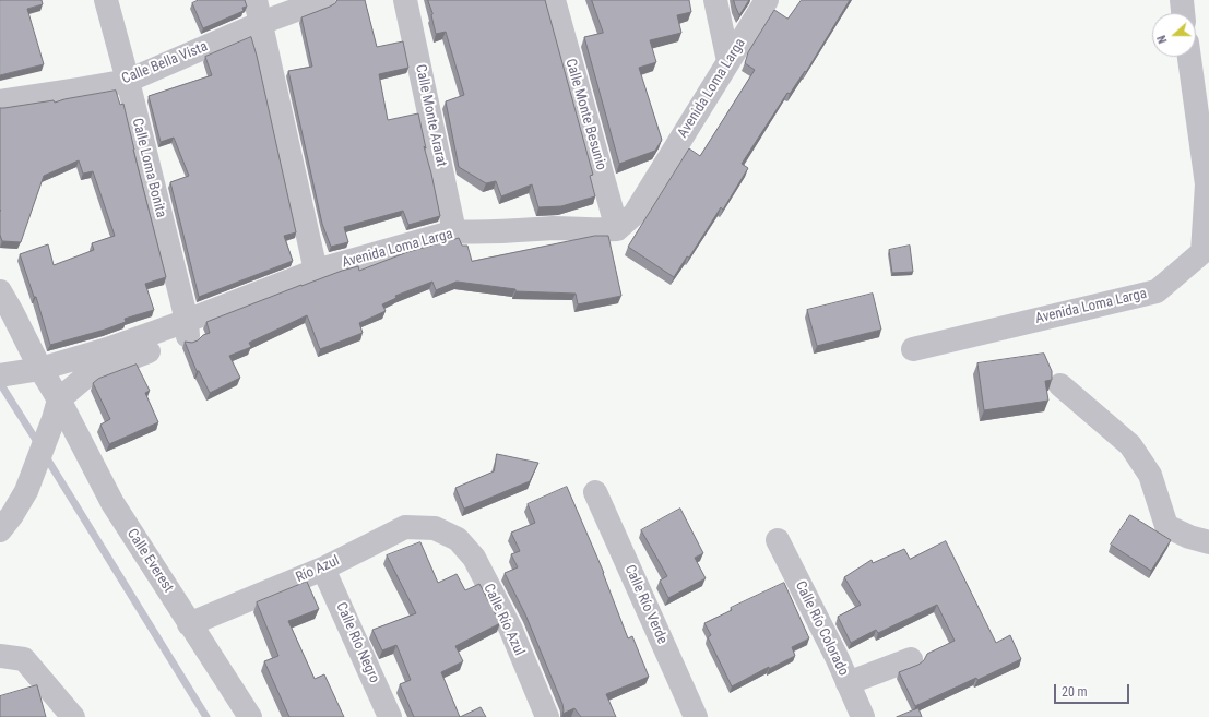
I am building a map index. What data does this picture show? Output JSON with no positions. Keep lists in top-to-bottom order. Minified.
{"streets":{"street":["Calle Bella Vista","Avenida Loma Larga","Calle Monte Besunio","Calle Monte Ararat","Calle Loma Bonita","Calle Everest","Río Azul","Calle Río Verde","Calle Río Azul","Calle Río Colorado","Calle Río Negro"]},"crossings":[["Calle Bella Vista","Calle Loma Bonita"],["Avenida Loma Larga","Calle Monte Besunio"],["Avenida Loma Larga","Calle Monte Ararat"],["Avenida Loma Larga","Calle Loma Bonita"],["Avenida Loma Larga","Calle Everest"],["Calle Everest","Río Azul"],["Río Azul","Calle Río Azul"],["Río Azul","Calle Río Negro"]],"scale_bar":"20 m","north":"left"}
